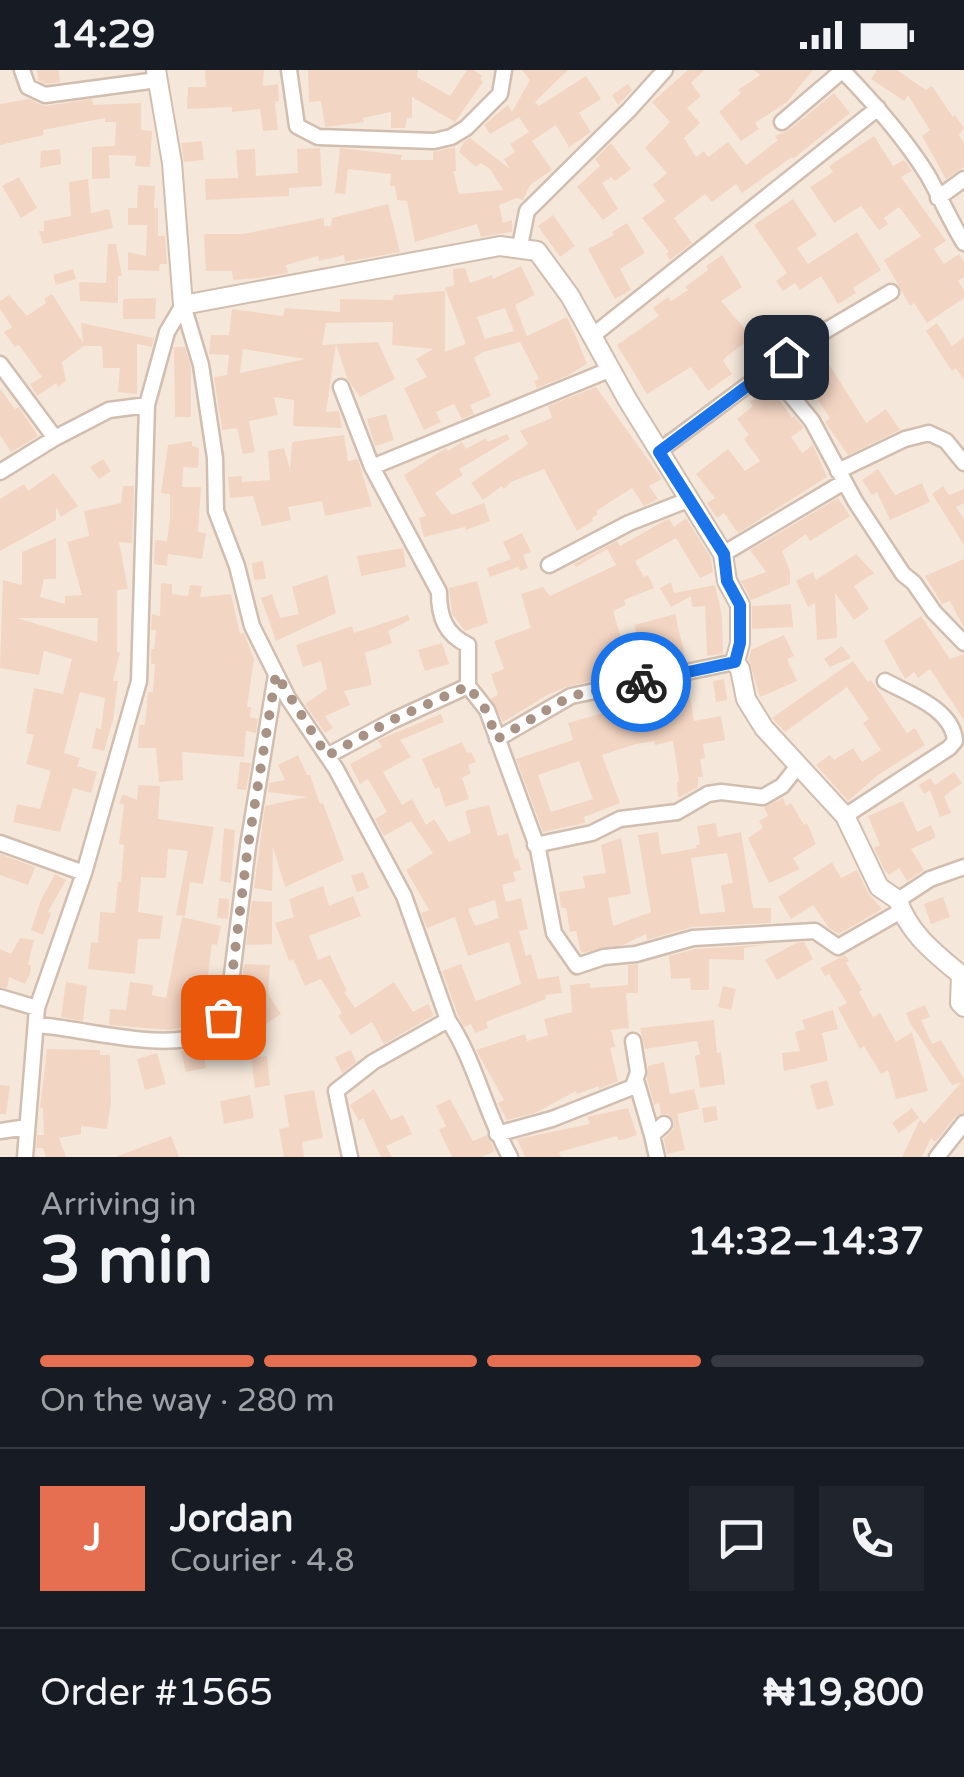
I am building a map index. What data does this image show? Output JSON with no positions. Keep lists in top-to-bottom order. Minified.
{"page":{"status":"14:29","heading":["3 min","Arriving in","14:32–14:37"],"panel":["Jordan","Courier · 4.8","Order #1565","₦19,800"],"bar":"On the way · 280 m","round":"J"}}
